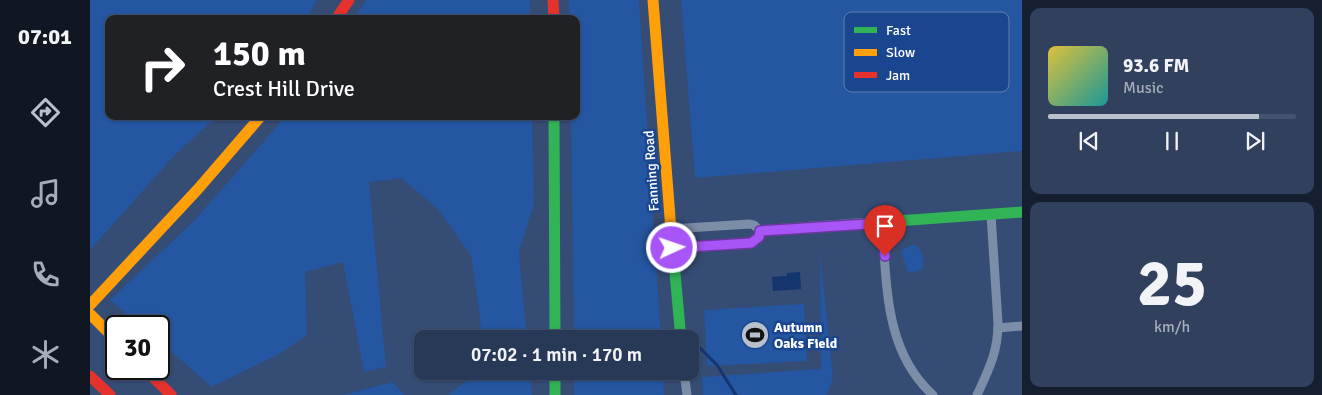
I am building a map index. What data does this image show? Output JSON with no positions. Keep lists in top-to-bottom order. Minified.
{"streets":{"main road":["Fanning Road"]},"places":{"sports":["Autumn Oaks Field"]},"legend":["Fast","Slow","Jam"],"page":{"tabs":"07:01","turn":["150 m","Crest Hill Drive"],"song":["93.6 FM","Music"],"tile":["25","km/h"],"limit":"30","trip":"07:02 · 1 min · 170 m"}}
